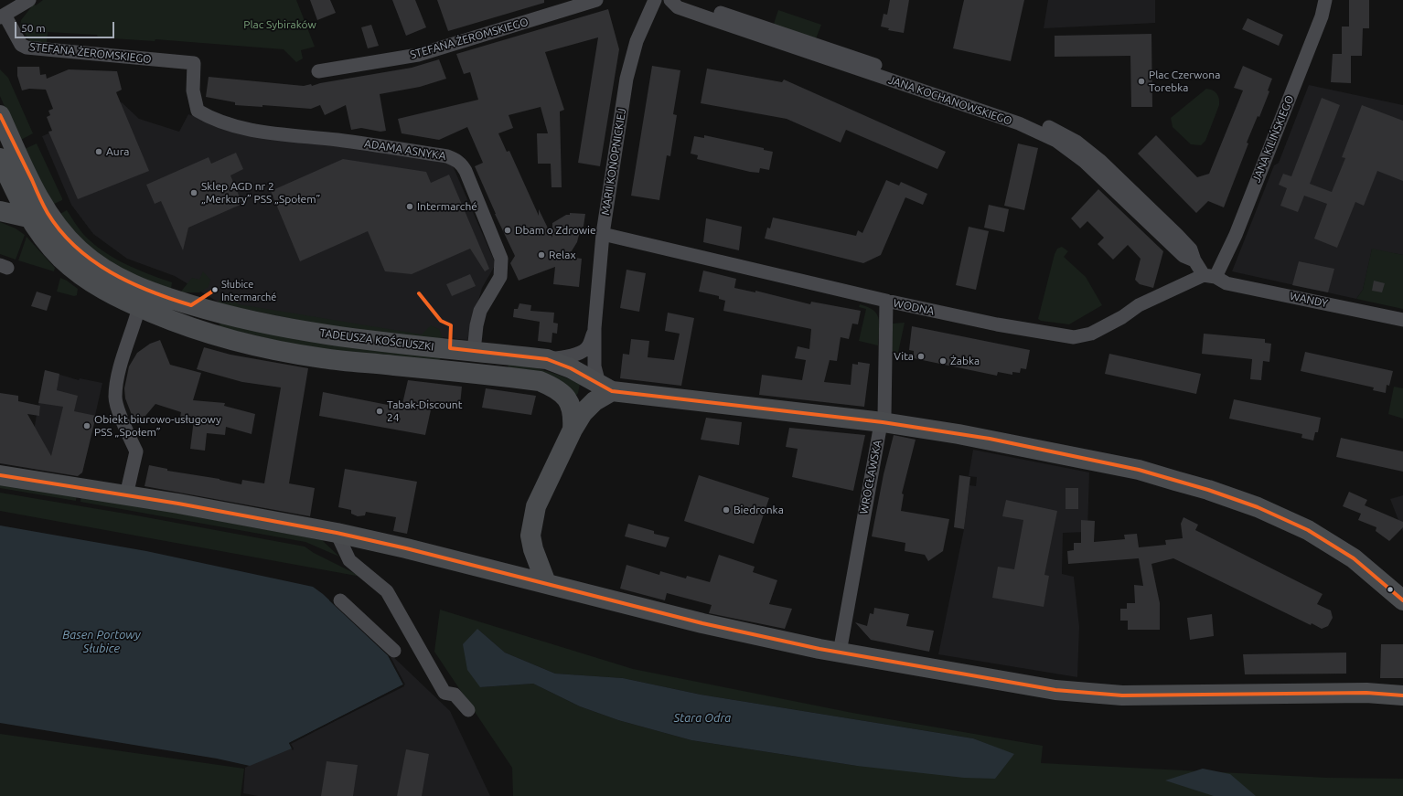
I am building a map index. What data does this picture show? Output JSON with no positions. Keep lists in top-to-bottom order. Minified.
{"streets":{"main road":["TADEUSZA KOŚCIUSZKI"],"street":["STEFANA ŻEROMSKIEGO","JANA KOCHANOWSKIEGO","JANA KILIŃSKIEGO","ADAMA ASNYKA","MARII KONOPNICKIEJ","WANDY","WODNA","WROCŁAWSKA"]},"crossings":[["STEFANA ŻEROMSKIEGO","ADAMA ASNYKA"],["JANA KOCHANOWSKIEGO","JANA KILIŃSKIEGO"],["JANA KOCHANOWSKIEGO","WANDY"],["JANA KOCHANOWSKIEGO","WODNA"],["JANA KILIŃSKIEGO","WANDY"],["JANA KILIŃSKIEGO","WODNA"],["ADAMA ASNYKA","TADEUSZA KOŚCIUSZKI"],["MARII KONOPNICKIEJ","WODNA"],["MARII KONOPNICKIEJ","TADEUSZA KOŚCIUSZKI"],["WANDY","WODNA"],["WODNA","WROCŁAWSKA"],["TADEUSZA KOŚCIUSZKI","WROCŁAWSKA"]],"water":["Basen Portowy Słubice","Stara Odra"],"parks":["Plac Sybiraków"],"places":["Plac Czerwona Torebka","Aura","Sklep AGD nr 2 „Merkury” PSS „Społem”","Intermarché","Dbam o Zdrowie","Relax","Słubice Intermarché","Vita","Żabka","Tabak-Discount 24","Obiekt biurowo-usługowy PSS „Społem”","Biedronka"],"scale_bar":"50 m"}
